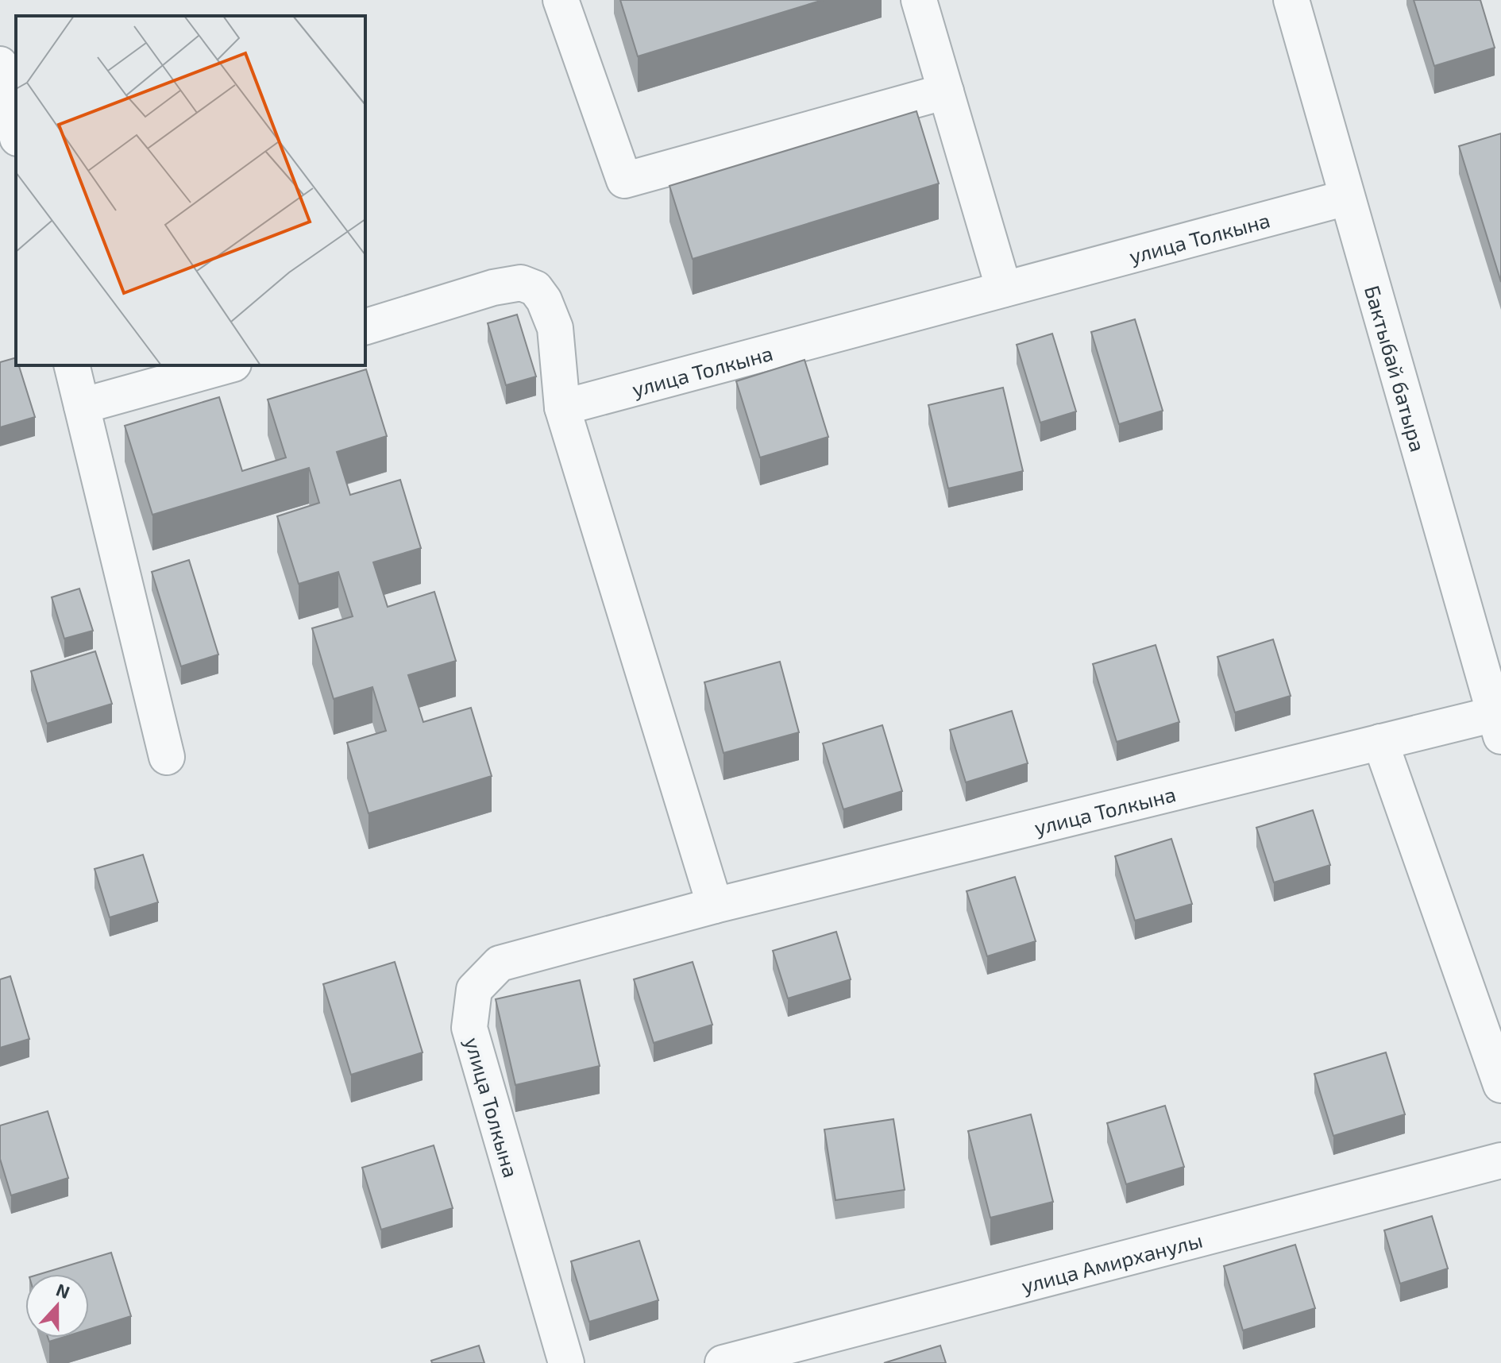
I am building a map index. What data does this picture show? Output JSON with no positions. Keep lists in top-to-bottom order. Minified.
{"streets":{"street":["улица Толкына","Бактыбай батыра","улица Амирханулы"]},"crossings":[["улица Толкына","Бактыбай батыра"]],"north":"top"}
